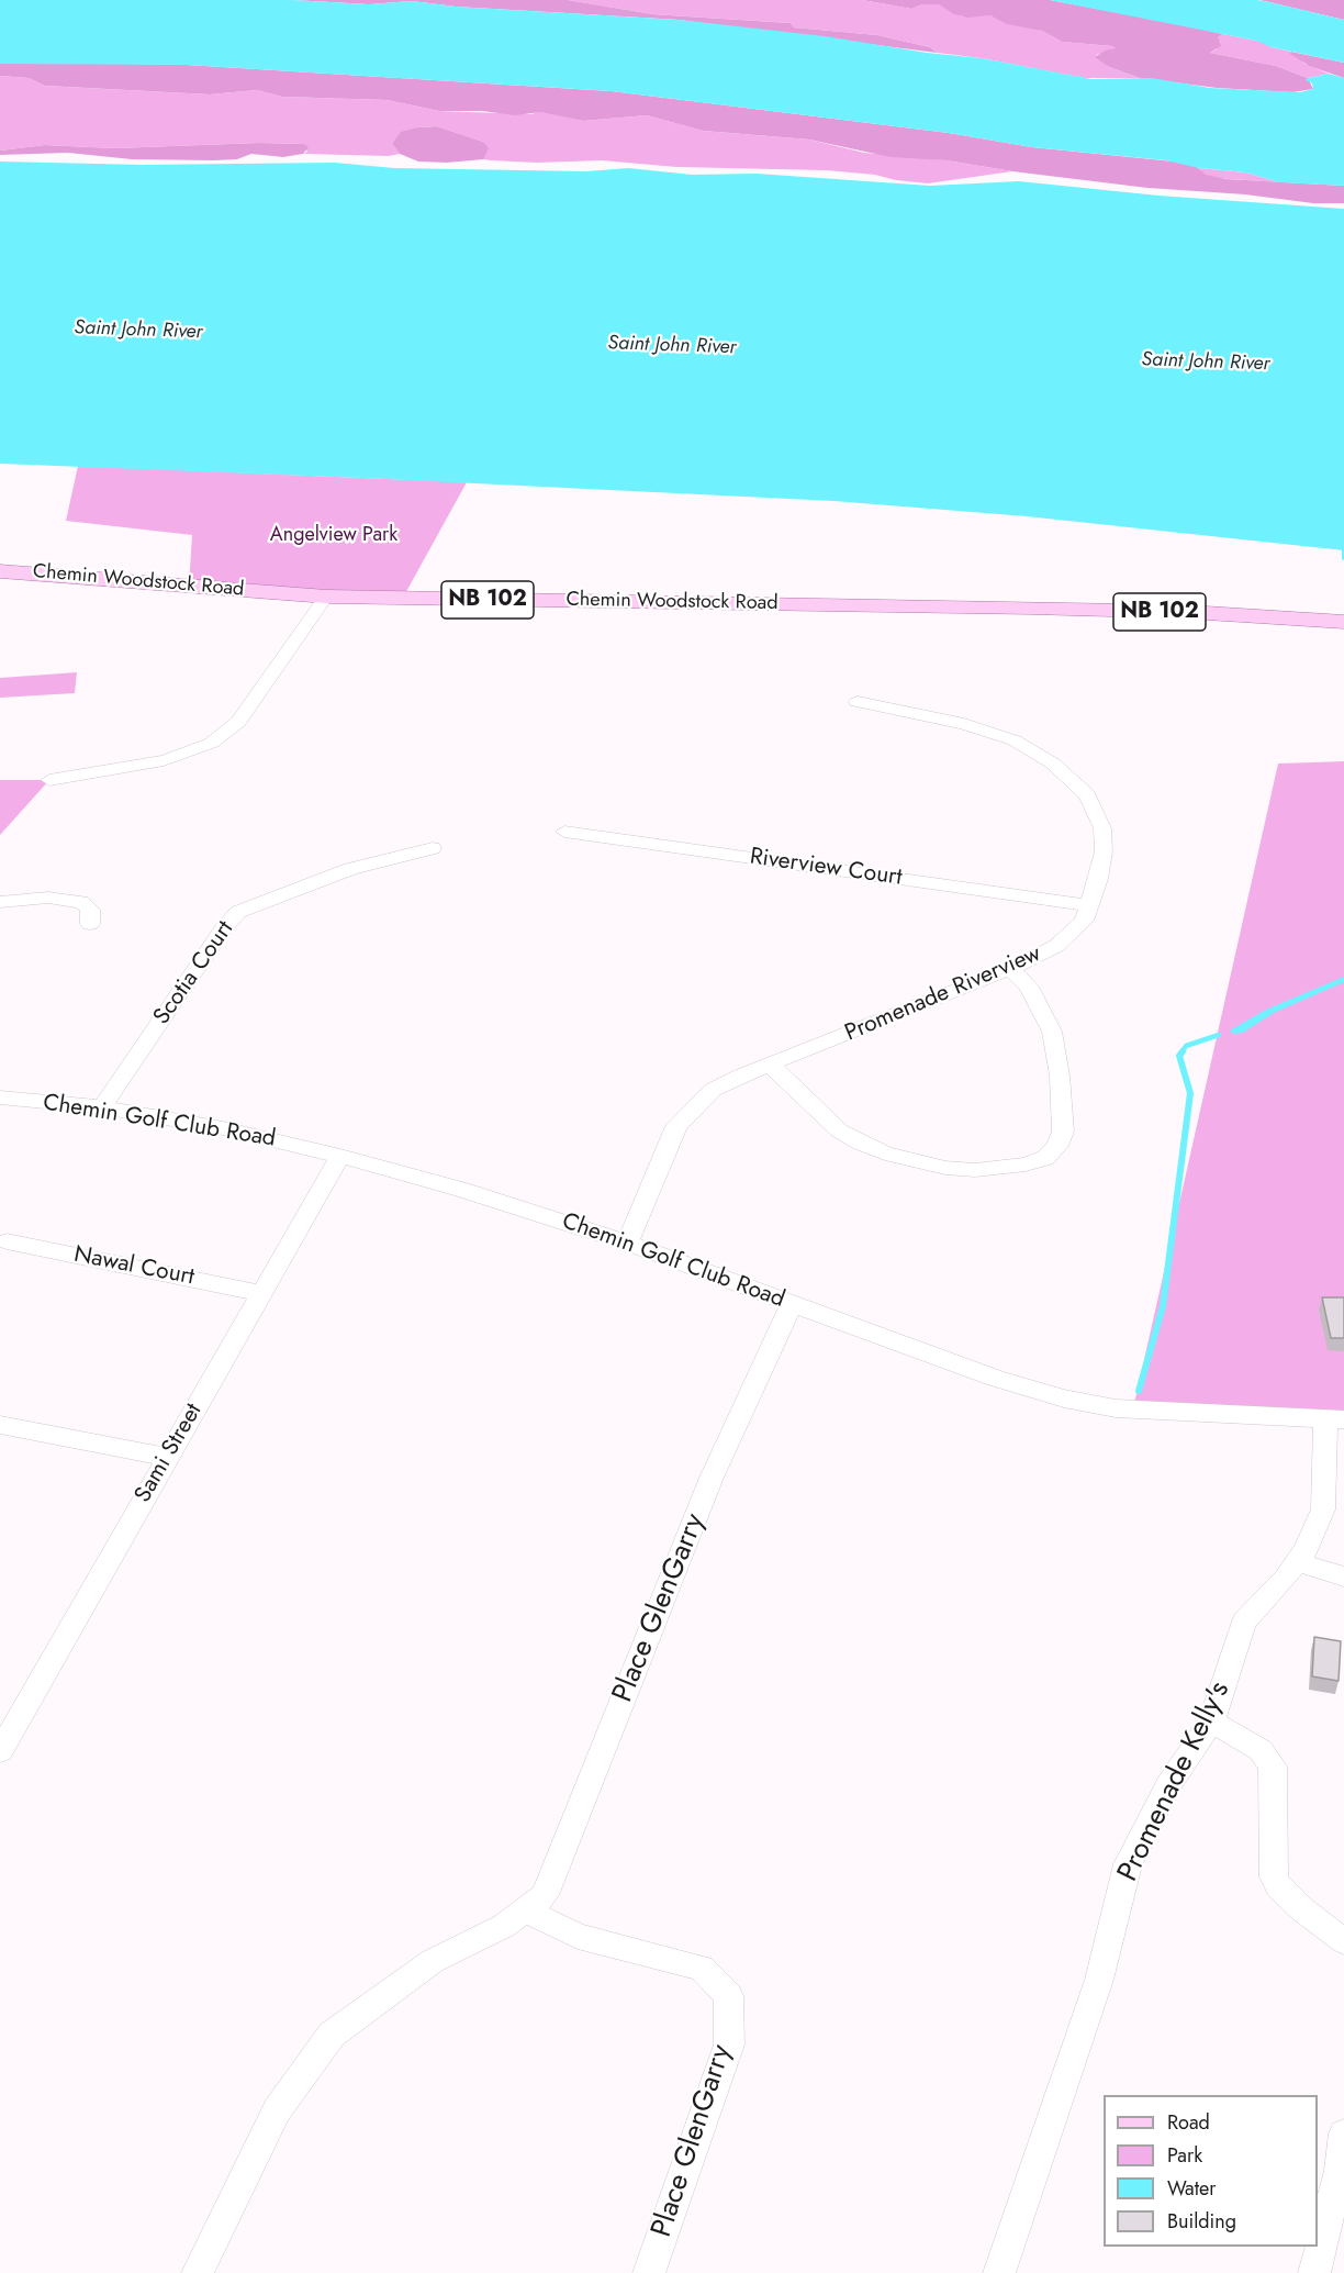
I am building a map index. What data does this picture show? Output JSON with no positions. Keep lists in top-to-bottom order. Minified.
{"streets":{"main road":["Chemin Woodstock Road","NB 102"],"street":["Riverview Court","Scotia Court","Promenade Riverview","Chemin Golf Club Road","Nawal Court","Sami Street","Place GlenGarry","Promenade Kelly's"]},"crossings":[["Riverview Court","Promenade Riverview"],["Scotia Court","Chemin Golf Club Road"],["Promenade Riverview","Chemin Golf Club Road"],["Chemin Golf Club Road","Sami Street"],["Chemin Golf Club Road","Place GlenGarry"],["Chemin Golf Club Road","Promenade Kelly's"],["Nawal Court","Sami Street"]],"water":["Saint John River"],"parks":["Angelview Park"],"legend":["Road","Park","Water","Building"]}
